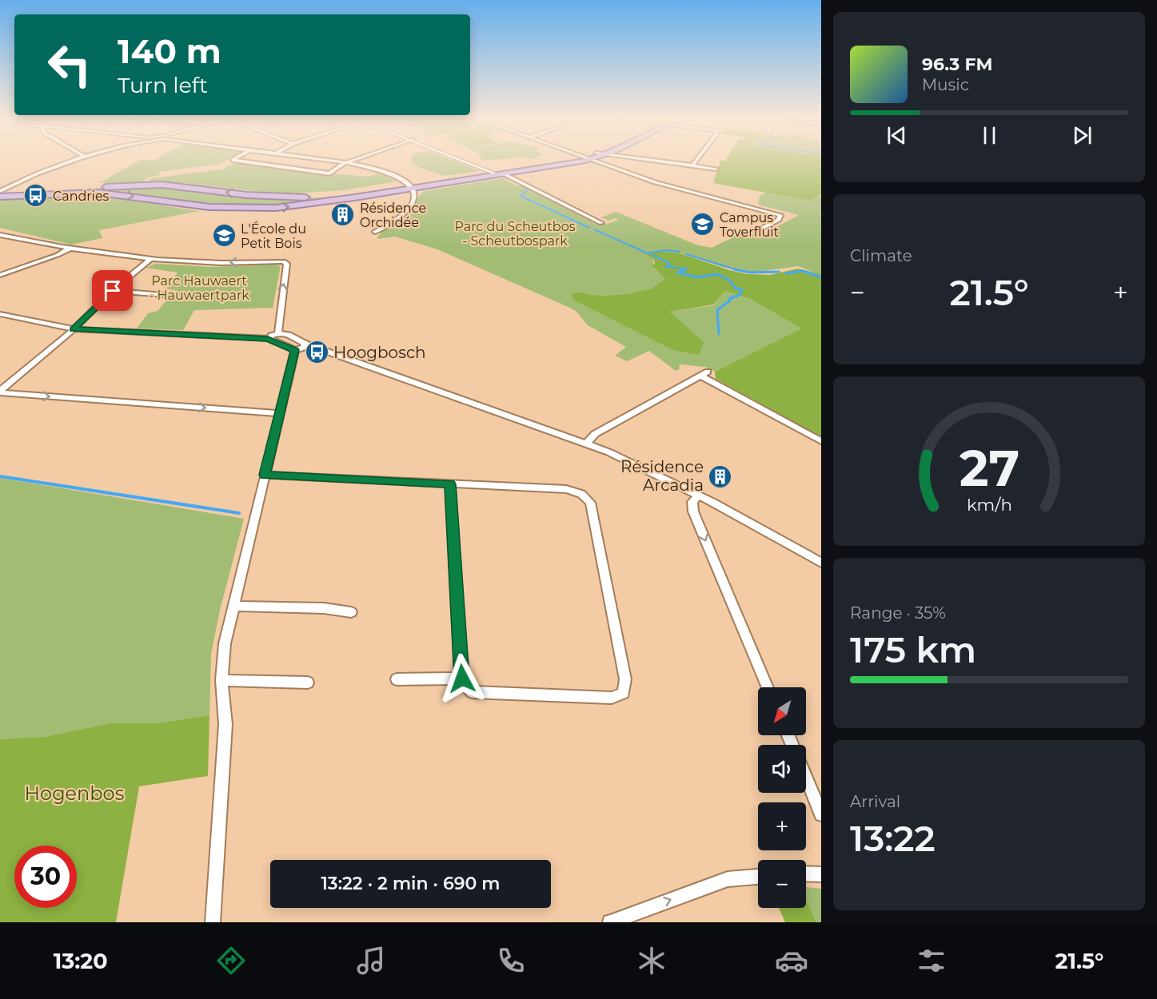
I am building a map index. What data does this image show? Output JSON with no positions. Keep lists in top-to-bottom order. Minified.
{"parks":["Parc du Scheutbos - Scheutbospark","Parc Hauwaert - Hauwaertpark","Hogenbos"],"places":{"bus stop":["Candries","Hoogbosch"],"building":["Résidence Orchidée","Résidence Arcadia"],"school or university":["Campus Toverfluit","L'École du Petit Bois"]},"north":"bottom left","page":{"turn":["140 m","Turn left"],"song":["96.3 FM","Music"],"tile":["Climate",["Range · 35%","175 km"],["Arrival","13:22"]],"heat":["−","21.5°","+"],"map_buttons":["+","−"],"limit":"30","trip":"13:22 · 2 min · 690 m","tabs":["13:20","21.5°"],"gauge":["27","km/h"]}}
